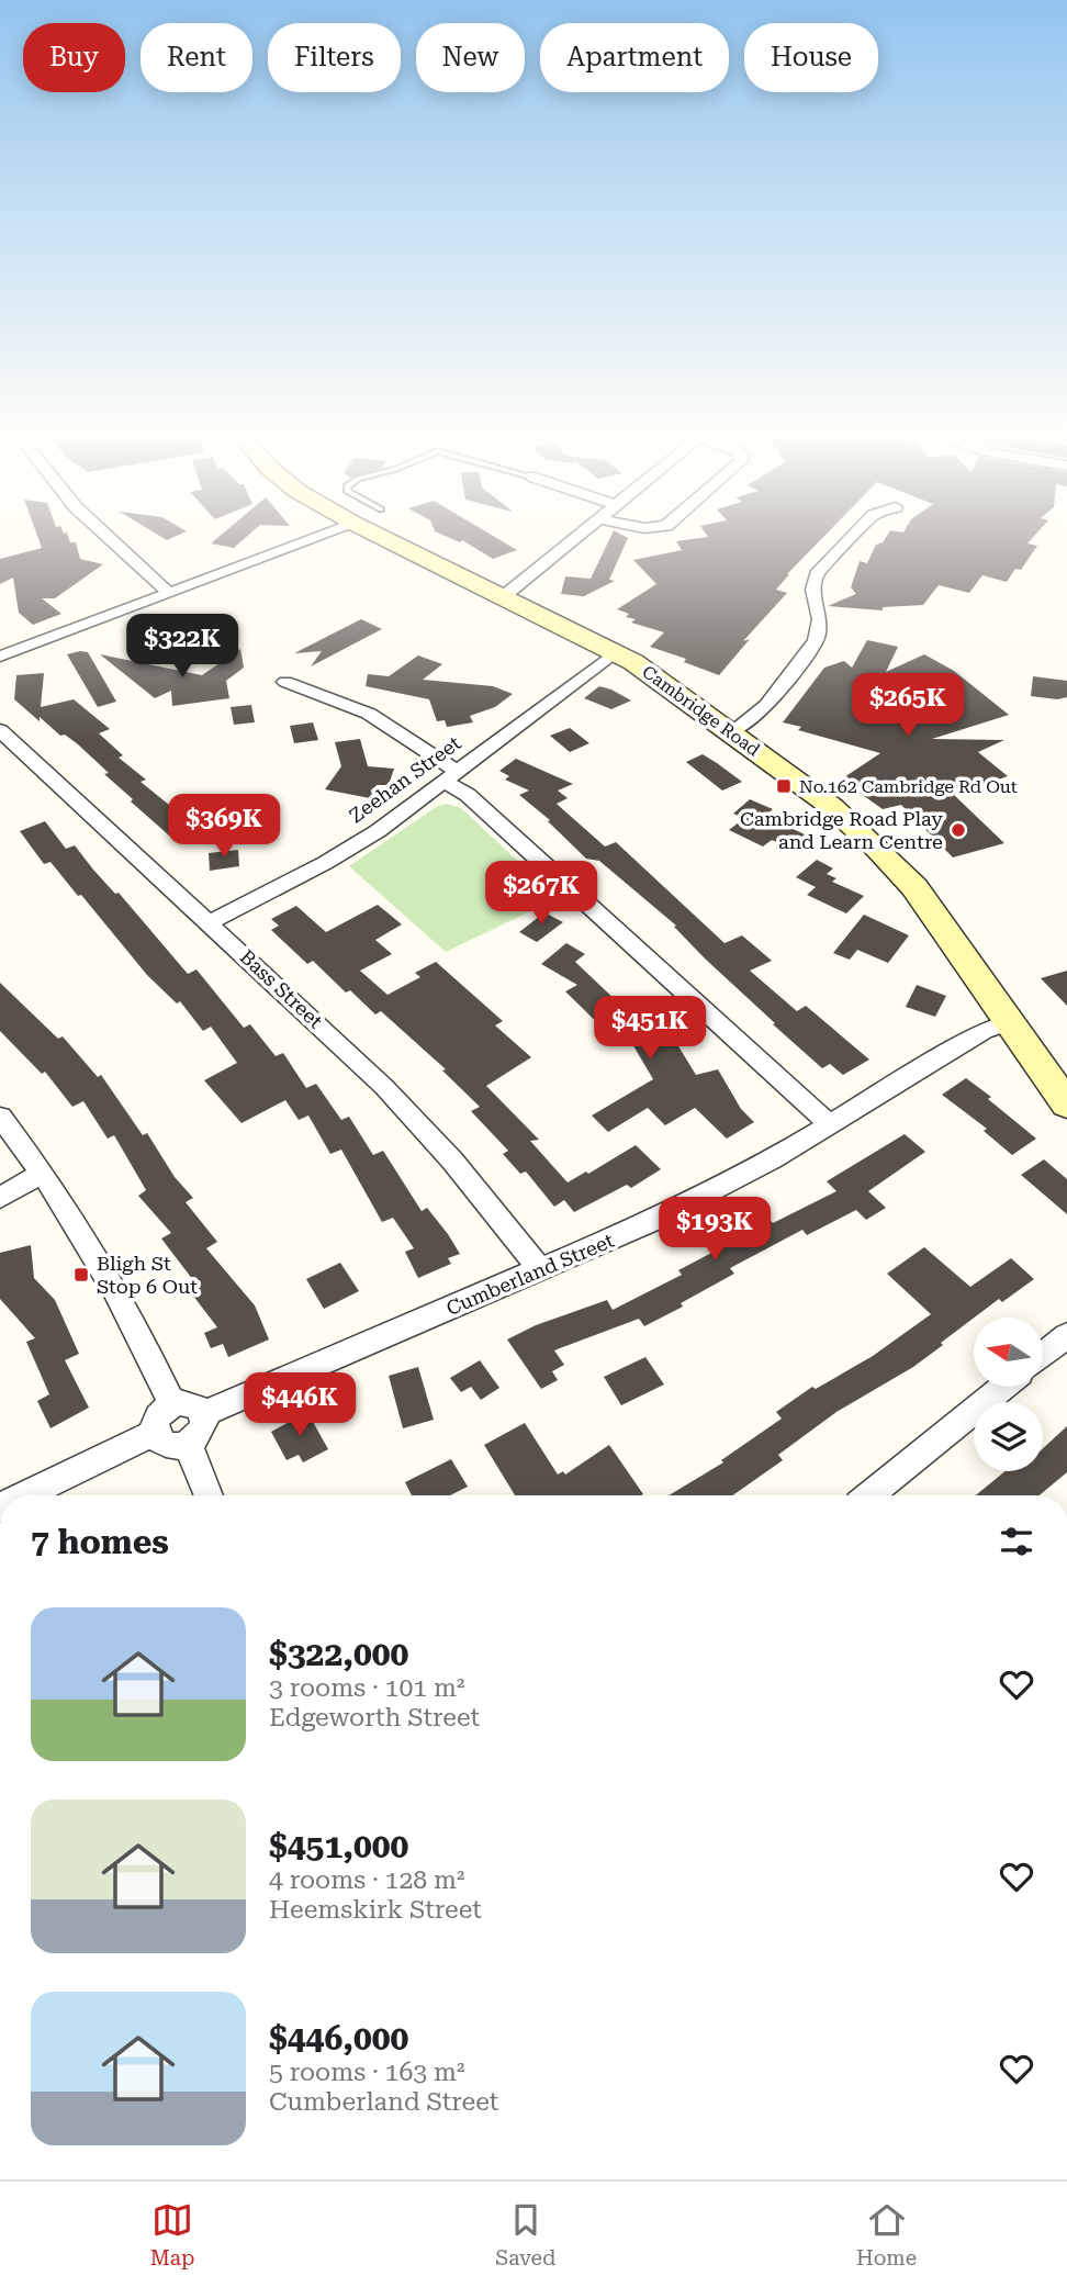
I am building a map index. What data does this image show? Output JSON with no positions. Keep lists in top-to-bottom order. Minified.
{"streets":{"main road":["Cambridge Road"],"street":["Zeehan Street","Bass Street","Cumberland Street"]},"crossings":[["Cambridge Road","Zeehan Street"],["Cambridge Road","Cumberland Street"],["Zeehan Street","Bass Street"],["Bass Street","Cumberland Street"]],"places":{"transit":["No.162 Cambridge Rd Out","Bligh St Stop 6 Out"],"other":["Cambridge Road Play and Learn Centre"]},"north":"left","page":{"chip":["Buy","Rent","Filters","New","Apartment","House"],"price":["$322K","$265K","$369K","$267K","$451K","$193K","$446K"],"heading":"7 homes","list":[{"name":"$322,000","note":"3 rooms · 101 m² · Edgeworth Street"},{"name":"$451,000","note":"4 rooms · 128 m² · Heemskirk Street"},{"name":"$446,000","note":"5 rooms · 163 m² · Cumberland Street"}],"tabs":["Map","Saved","Home"]}}
